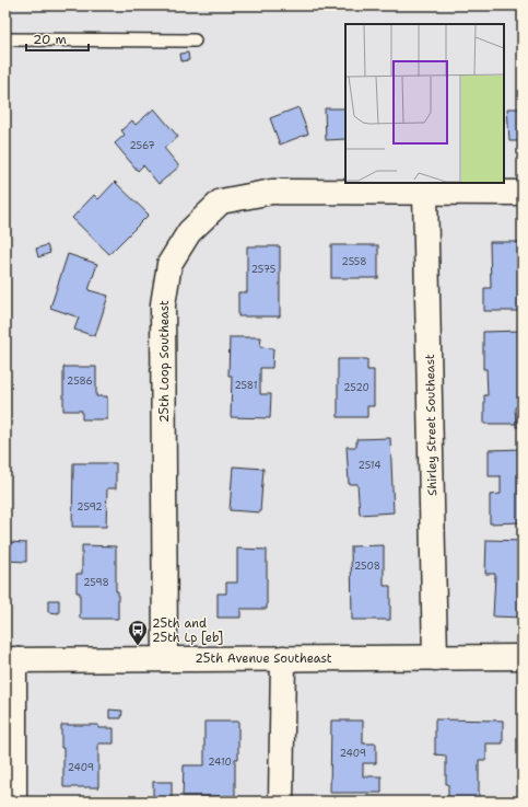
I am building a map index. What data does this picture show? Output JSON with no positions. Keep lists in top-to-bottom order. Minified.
{"streets":{"street":["25th Loop Southeast","Shirley Street Southeast","25th Avenue Southeast"]},"crossings":[["25th Loop Southeast","Shirley Street Southeast"],["25th Loop Southeast","25th Avenue Southeast"],["Shirley Street Southeast","25th Avenue Southeast"]],"places":{"bus stop":["25th and 25th Lp [eb]"]},"house_numbers":["2567","2558","2575","2586","2581","2520","2514","2592","2508","2598","2409","2410","2409"],"scale_bar":"20 m"}
